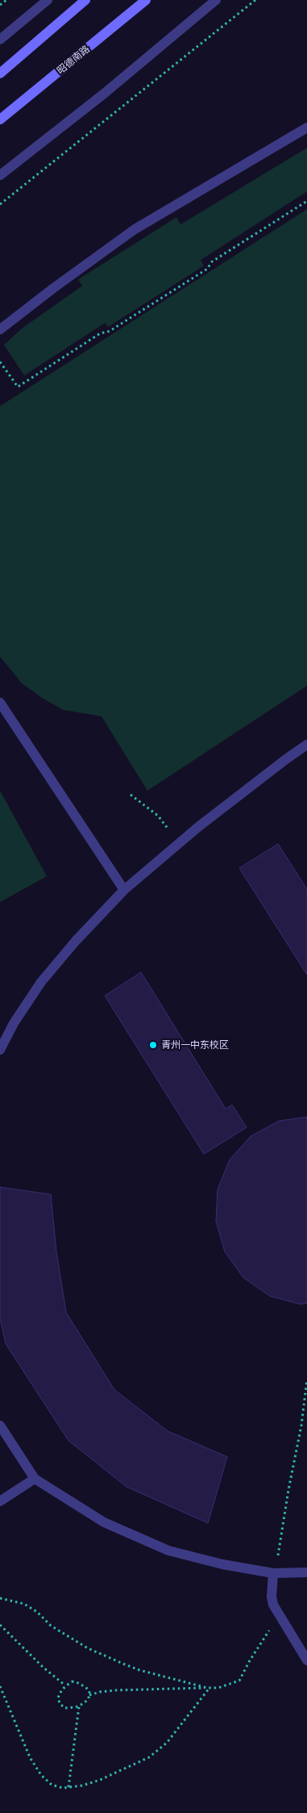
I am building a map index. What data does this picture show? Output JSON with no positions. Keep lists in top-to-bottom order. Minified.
{"streets":{"main road":["昭德南路"]},"places":["青州一中东校区"]}
